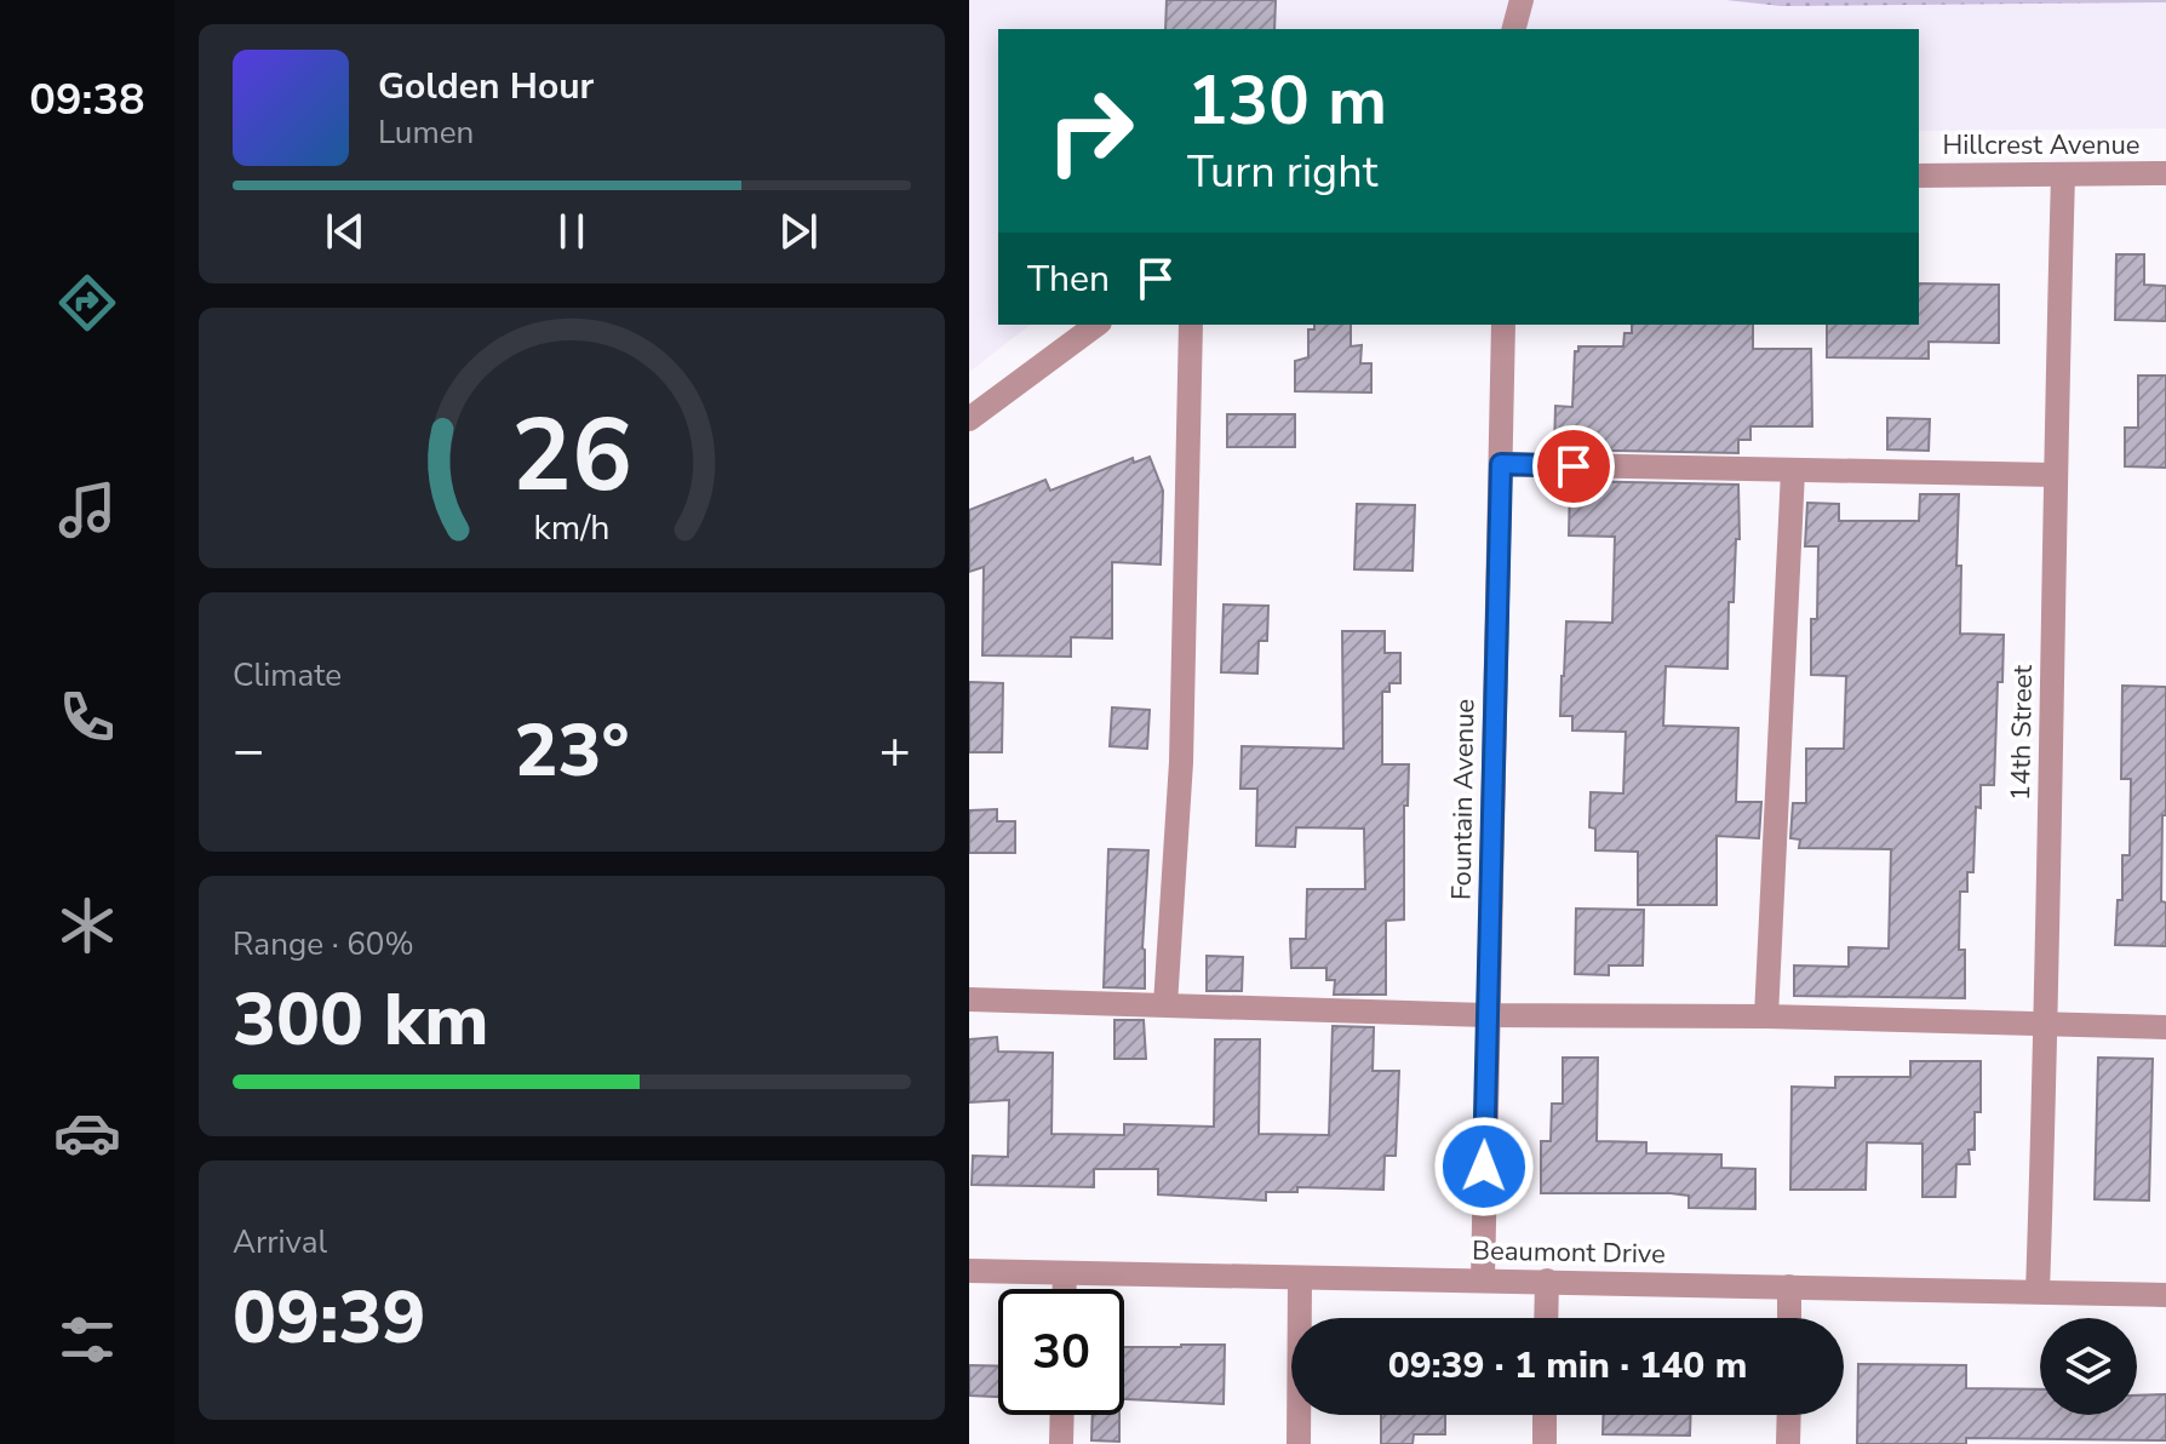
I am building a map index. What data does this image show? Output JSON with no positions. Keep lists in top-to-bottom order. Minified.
{"streets":{"street":["Hillcrest Avenue","14th Street","Fountain Avenue","Beaumont Drive"]},"crossings":[["Hillcrest Avenue","14th Street"],["14th Street","Beaumont Drive"],["Fountain Avenue","Beaumont Drive"]],"page":{"tabs":"09:38","turn":["130 m","Turn right"],"song":["Golden Hour","Lumen"],"then":"Then","tile":["Climate",["Range · 60%","300 km"],["Arrival","09:39"]],"heat":["−","23°","+"],"limit":"30","trip":"09:39 · 1 min · 140 m","gauge":["26","km/h"]}}
